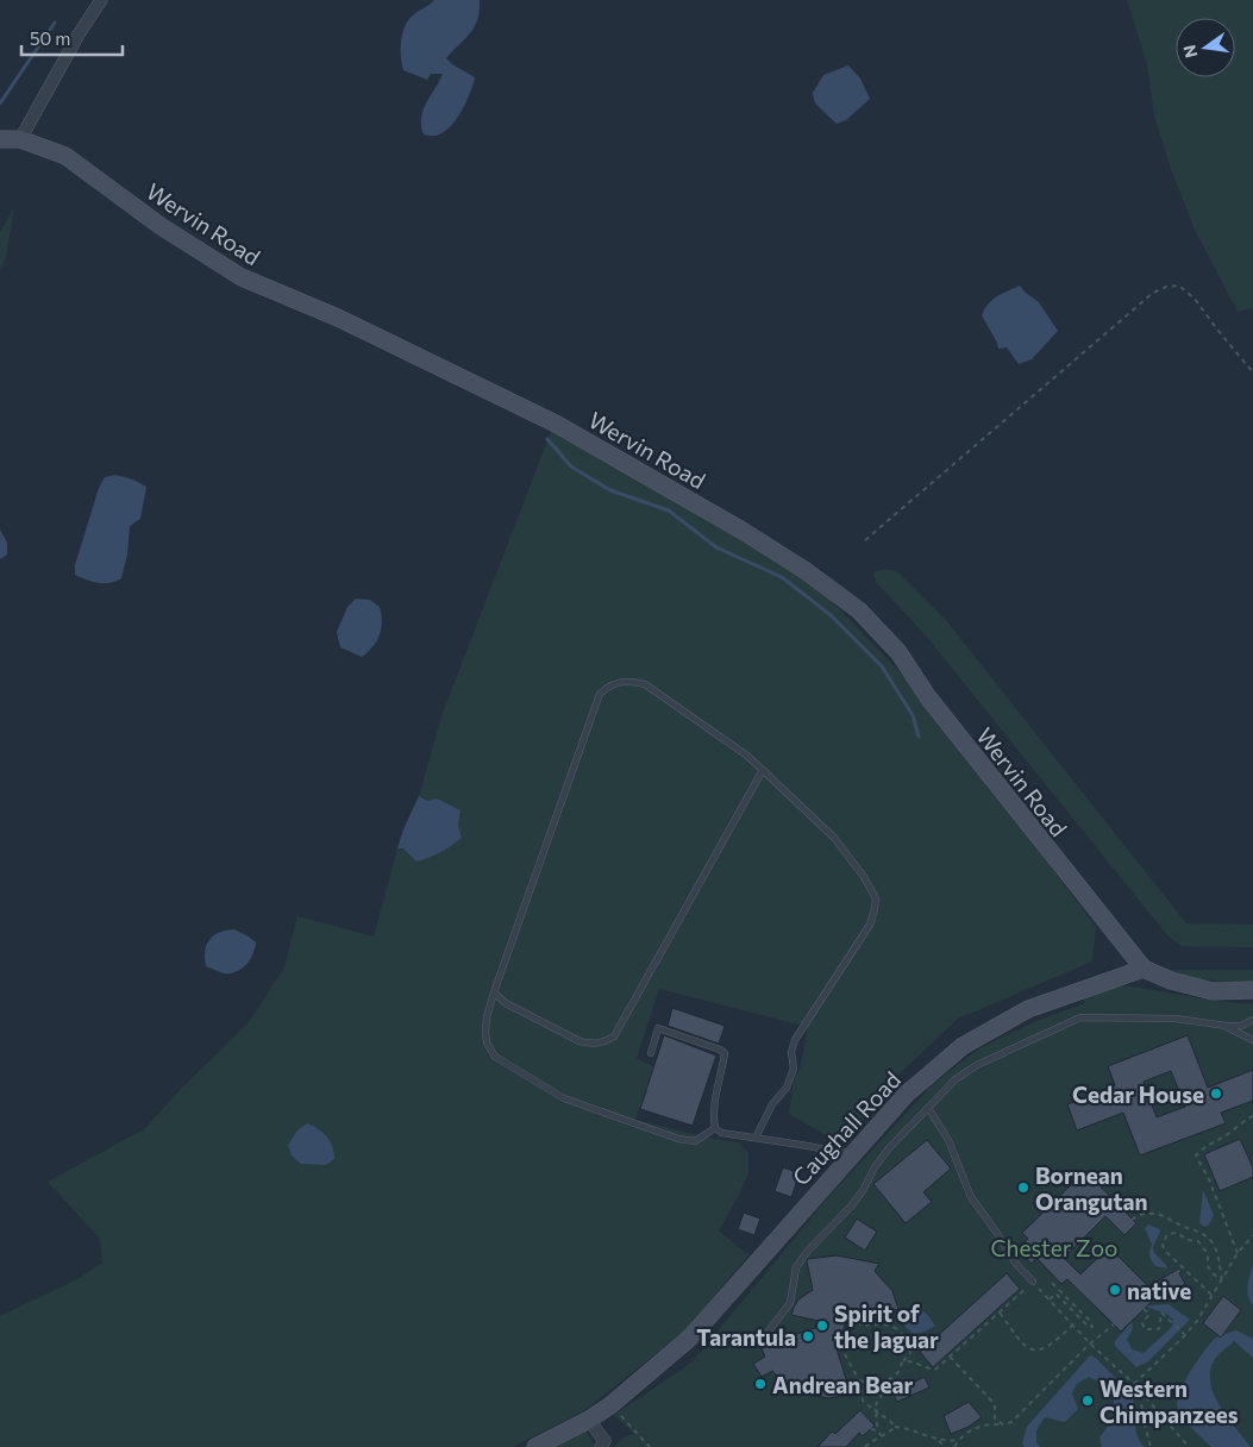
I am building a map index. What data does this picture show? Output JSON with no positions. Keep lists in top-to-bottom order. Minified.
{"streets":{"street":["Wervin Road","Caughall Road"]},"crossings":[["Wervin Road","Caughall Road"]],"parks":["Chester Zoo"],"places":["Cedar House","Bornean Orangutan","native","Spirit of the Jaguar","Tarantula","Andrean Bear","Western Chimpanzees"],"scale_bar":"50 m","north":"left"}
